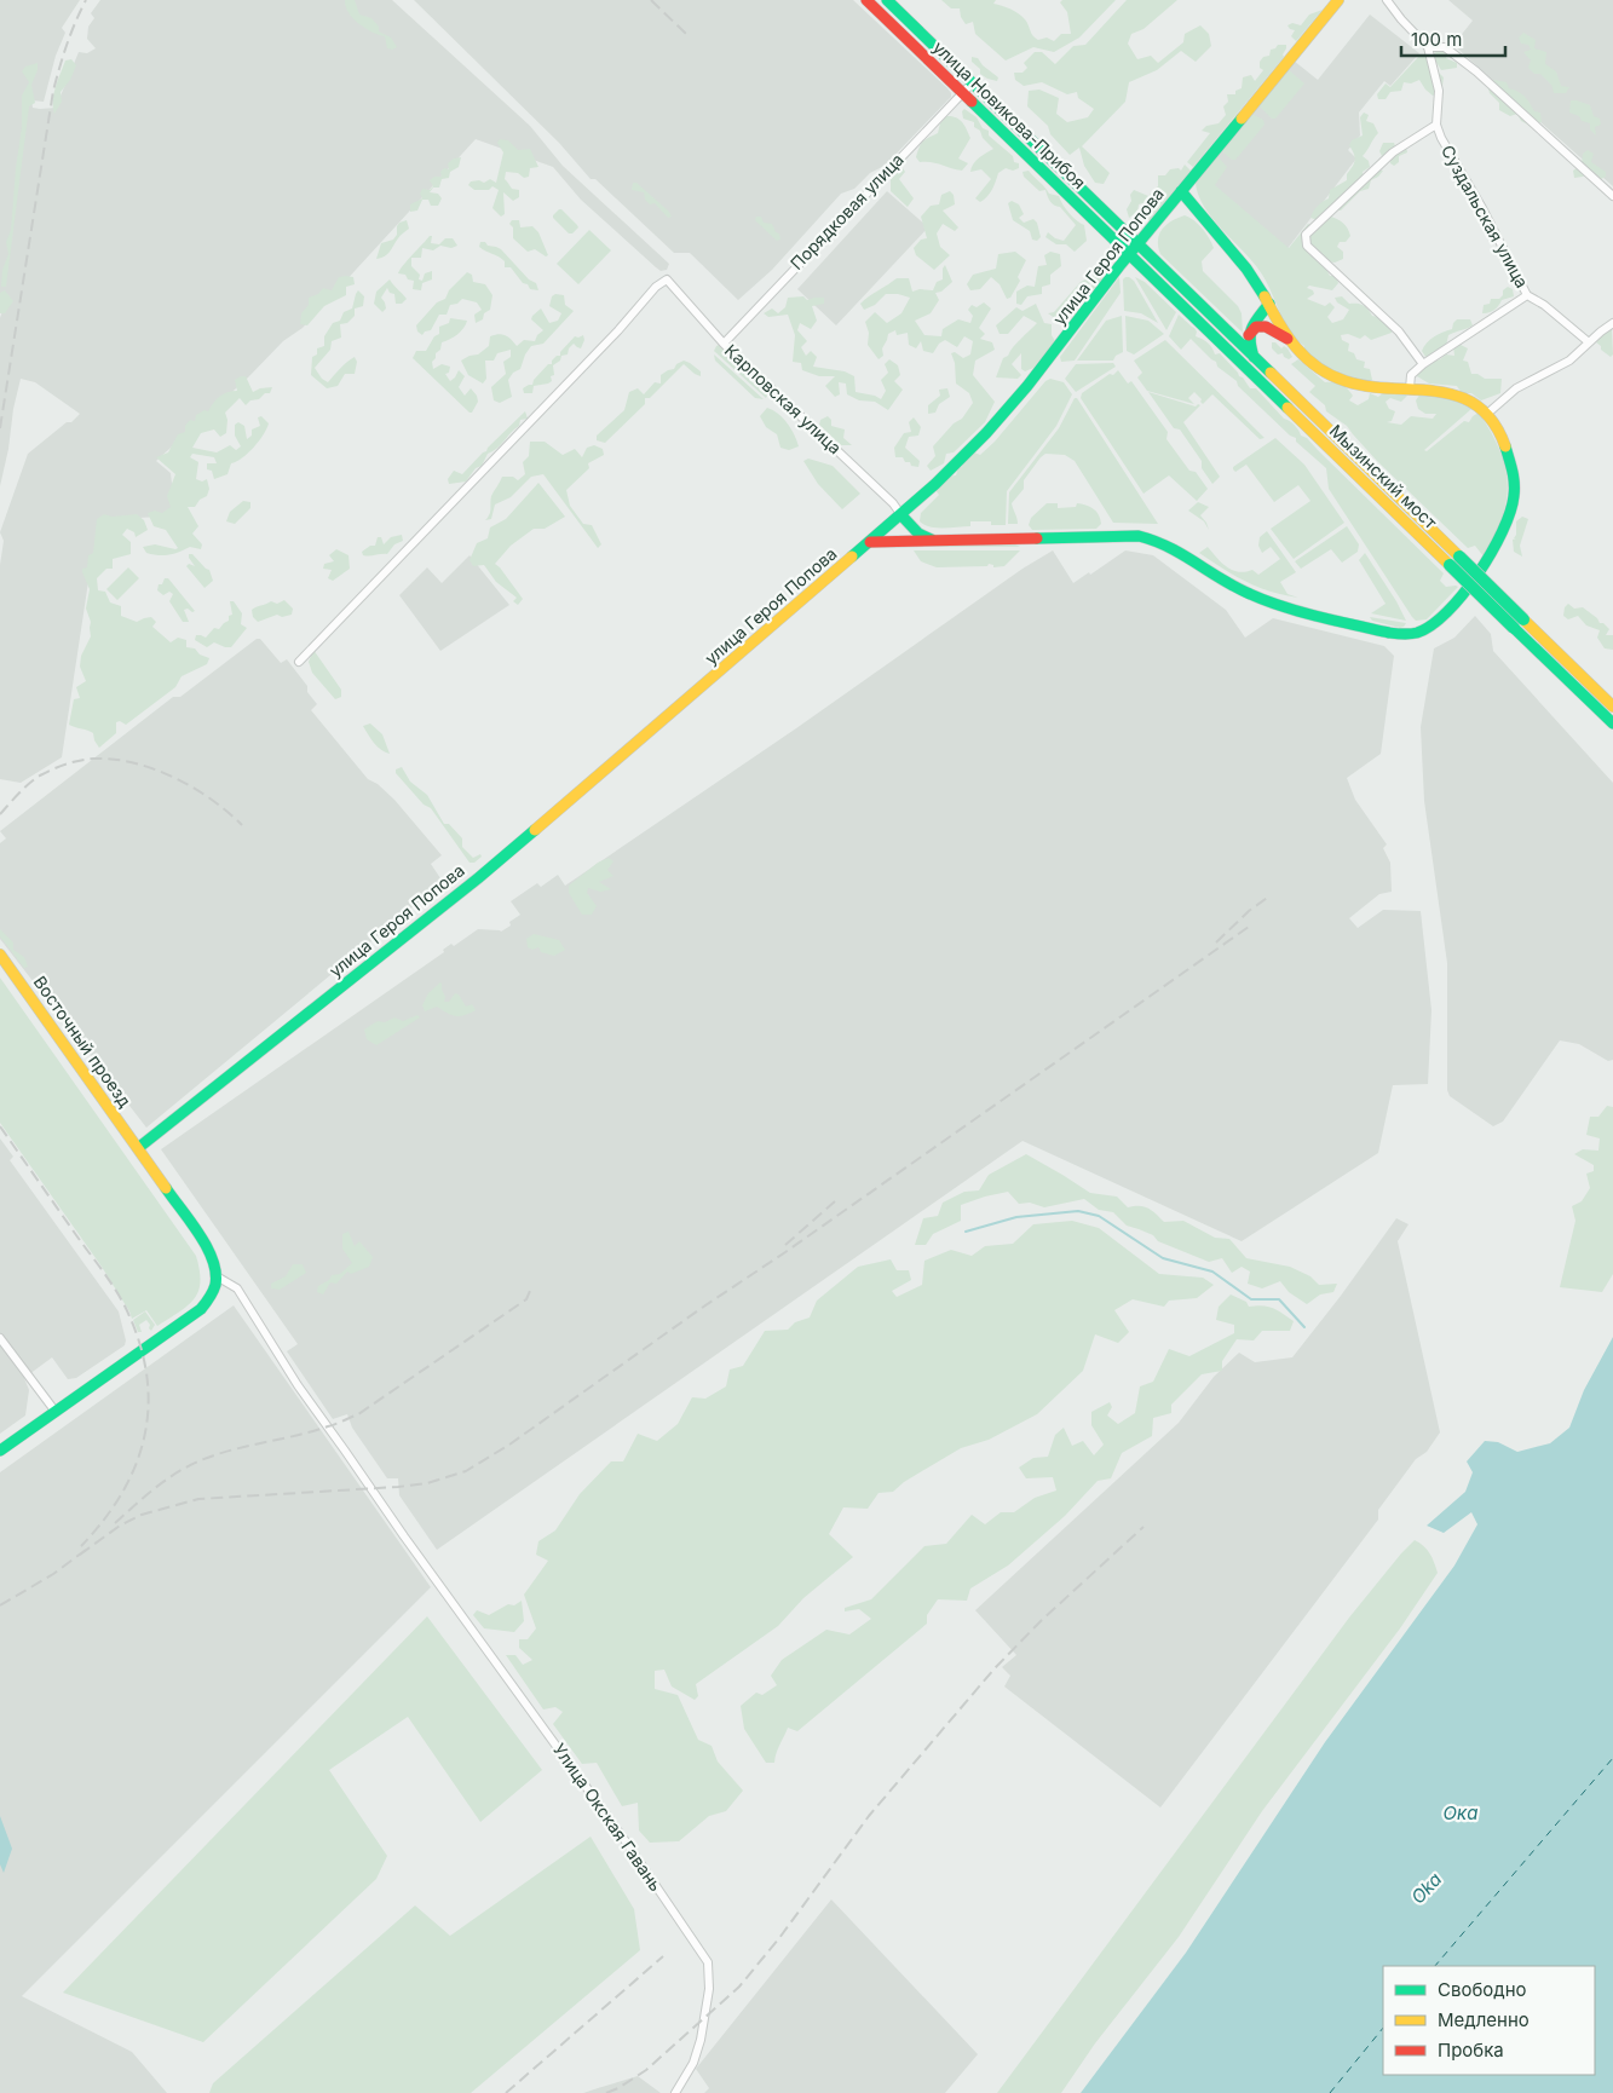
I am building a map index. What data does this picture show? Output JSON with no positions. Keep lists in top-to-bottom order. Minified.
{"streets":{"street":["улица Новикова-Прибоя","Порядковая улица","Суздальская улица","улица Героя Попова","Карповская улица","Мызинский мост","Восточный проезд","Улица Окская Гавань"]},"crossings":[["улица Новикова-Прибоя","Порядковая улица"],["улица Новикова-Прибоя","улица Героя Попова"],["улица Новикова-Прибоя","Мызинский мост"],["Порядковая улица","Карповская улица"],["улица Героя Попова","Карповская улица"],["улица Героя Попова","Мызинский мост"],["улица Героя Попова","Восточный проезд"],["Восточный проезд","Улица Окская Гавань"]],"water":["Ока","Oka"],"legend":["Свободно","Медленно","Пробка"],"scale_bar":"100 m"}
